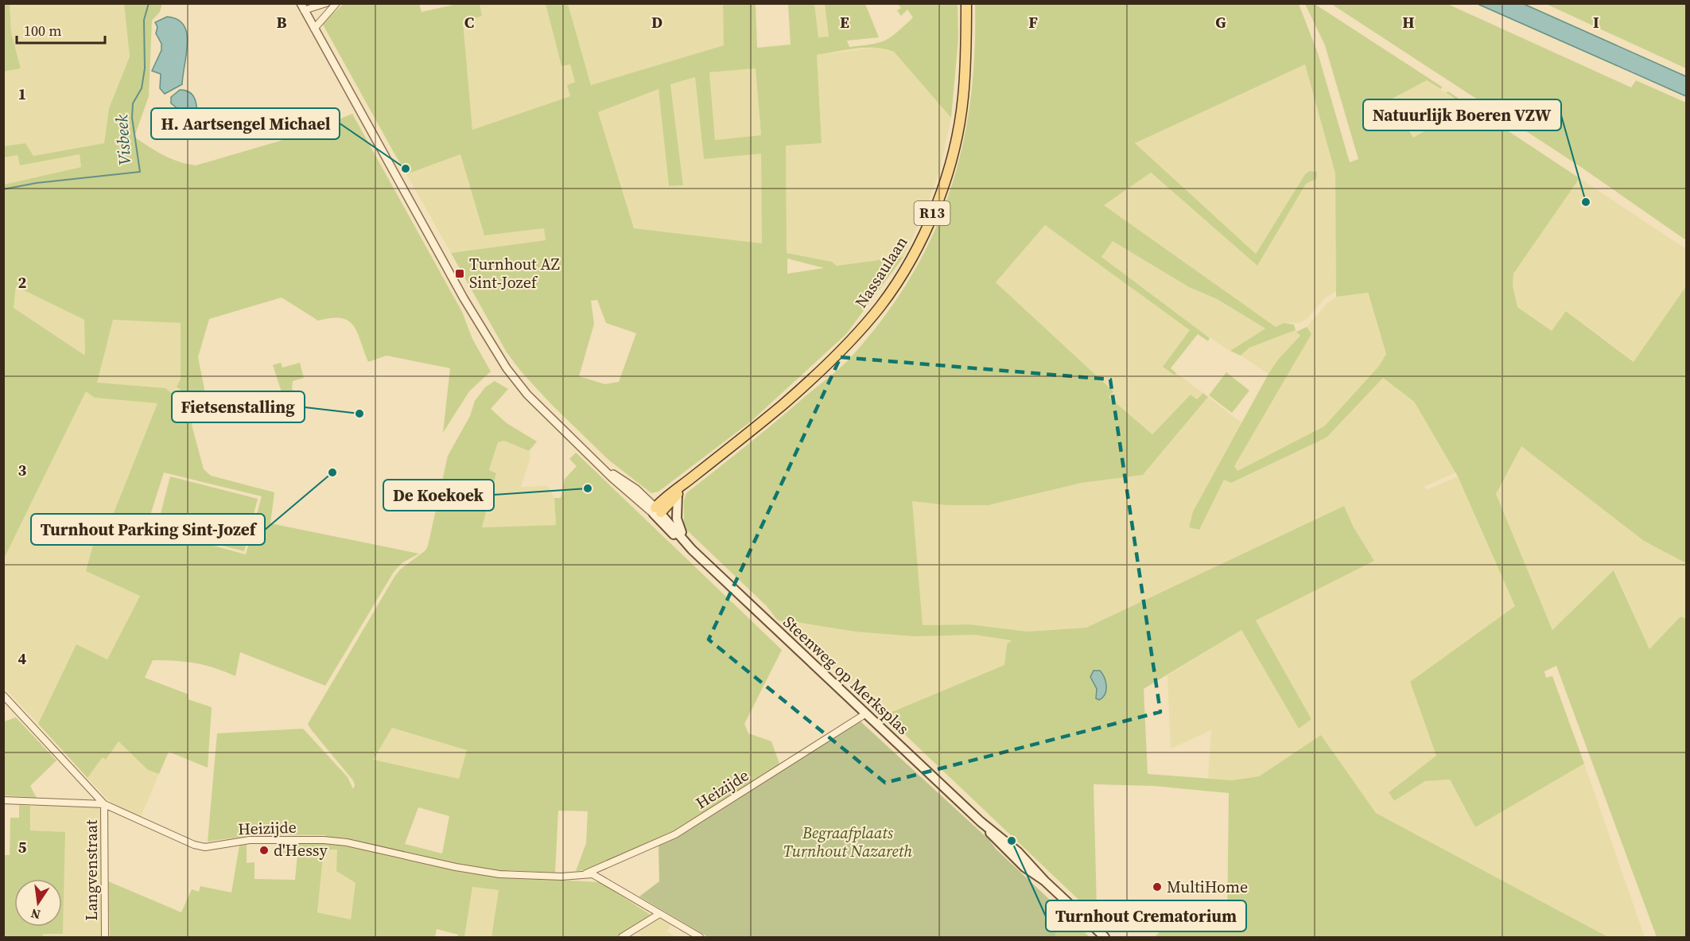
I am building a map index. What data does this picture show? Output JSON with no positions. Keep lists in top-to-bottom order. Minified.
{"streets":{"main road":["R13","Nassaulaan","Steenweg op Merksplas"],"street":["Heizijde","Langvenstraat"]},"crossings":[["Steenweg op Merksplas","Heizijde"],["Heizijde","Langvenstraat"]],"water":["Visbeek"],"parks":["Begraafplaats Turnhout Nazareth"],"places":{"other":["H. Aartsengel Michael","Natuurlijk Boeren VZW","Fietsenstalling","Turnhout Parking Sint-Jozef","De Koekoek","Turnhout Crematorium","d'Hessy","MultiHome"],"transit":["Turnhout AZ Sint-Jozef"]},"scale_bar":"100 m","north":"bottom","grid":{"columns":["B","C","D","E","F","G","H","I"],"rows":["1","2","3","4","5"]}}
